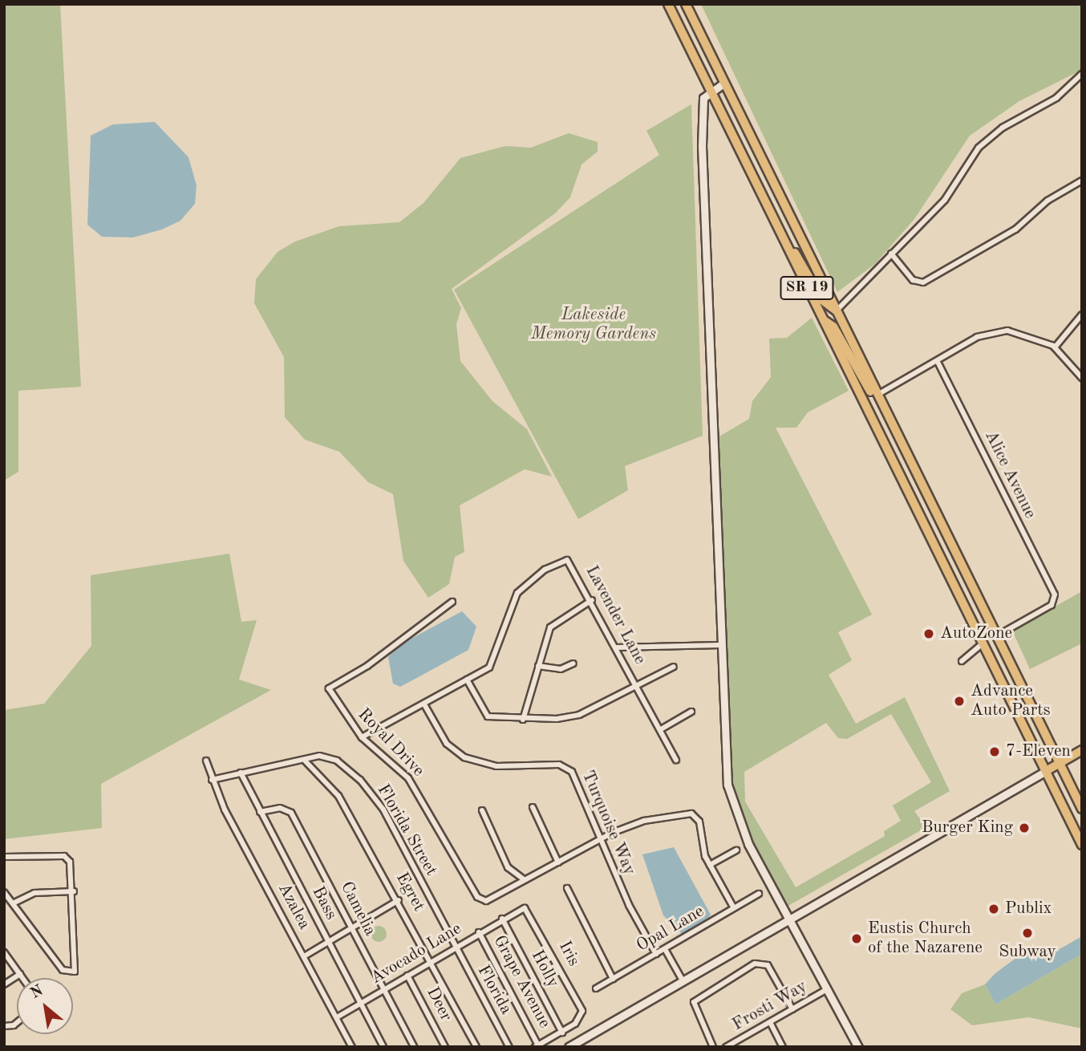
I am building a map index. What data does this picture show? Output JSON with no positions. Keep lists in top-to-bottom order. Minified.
{"streets":{"main road":["SR 19"],"street":["Alice Avenue","Lavender Lane","Royal Drive","Turquoise Way","Florida Street","Egret","Bass","Azalea","Camelia","Opal Lane","Avocado Lane","Iris","Holly","Grape Avenue","Florida","Deer","Frosti Way"]},"crossings":[["SR 19","Alice Avenue"],["Lavender Lane","Royal Drive"],["Lavender Lane","Turquoise Way"],["Royal Drive","Turquoise Way"],["Turquoise Way","Opal Lane"],["Florida Street","Egret"],["Florida Street","Bass"],["Florida Street","Azalea"],["Florida Street","Avocado Lane"],["Florida Street","Florida"],["Egret","Avocado Lane"],["Bass","Camelia"],["Bass","Avocado Lane"],["Azalea","Avocado Lane"],["Camelia","Avocado Lane"],["Avocado Lane","Iris"],["Avocado Lane","Holly"],["Avocado Lane","Grape Avenue"],["Avocado Lane","Florida"],["Avocado Lane","Deer"],["Iris","Holly"]],"parks":["Lakeside Memory Gardens"],"places":["AutoZone","Advance Auto Parts","7-Eleven","Burger King","Publix","Subway","Eustis Church of the Nazarene"],"north":"top left"}
